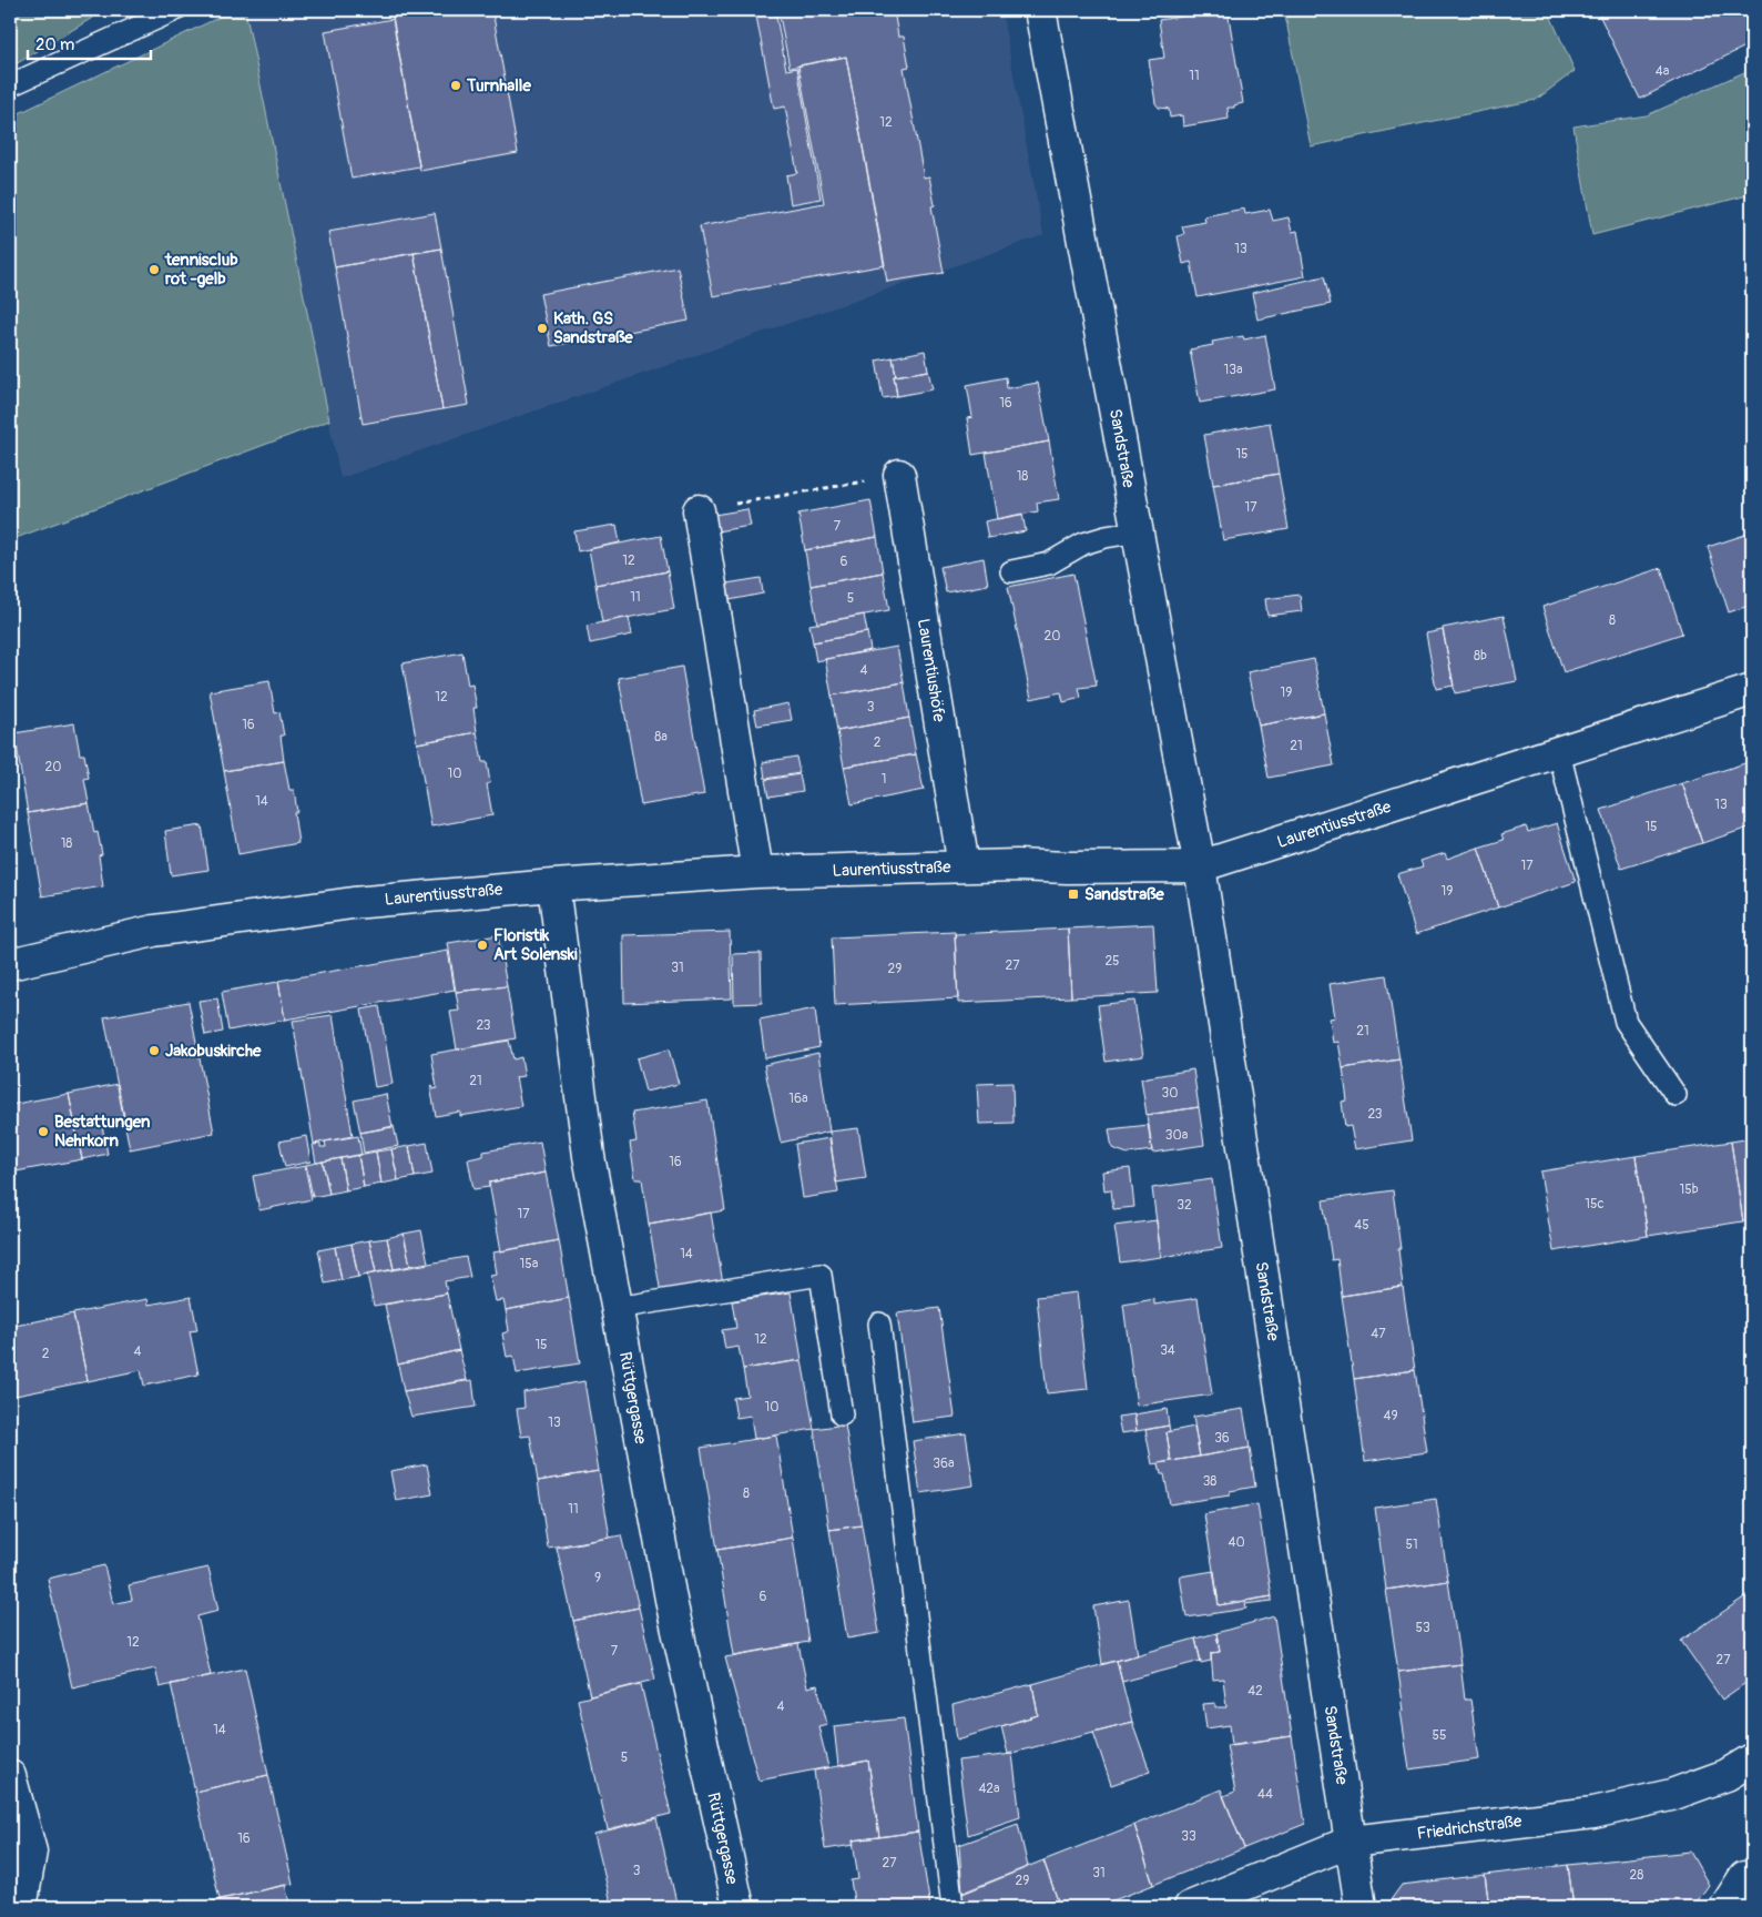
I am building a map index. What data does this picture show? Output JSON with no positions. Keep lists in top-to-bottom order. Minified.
{"streets":{"street":["Sandstraße","Laurentiushöfe","Laurentiusstraße","Rüttgergasse","Friedrichstraße"]},"crossings":[["Sandstraße","Laurentiusstraße"],["Sandstraße","Friedrichstraße"],["Laurentiushöfe","Laurentiusstraße"],["Laurentiusstraße","Rüttgergasse"]],"places":{"other":["Turnhalle","tennisclub rot -gelb","Kath. GS Sandstraße","Floristik Art Solenski","Jakobuskirche","Bestattungen Nehrkorn"],"transit":["Sandstraße"]},"house_numbers":["4a","11","12","13","13a","16","15","18","17","7","12","6","11","5","8","20","8b","4","19","12","3","16","8a","2","21","20","10","1","14","13","15","18","17","19","25","27","31","29","23","21","21","30","16a","23","30a","16","15b","15c","32","17","45","14","15a","47","12","15","34","4","2","10","49","13","36","36a","38","8","11","40","51","9","6","53","12","7","27","42","4","14","55","5","42a","44","33","16","27","3","31","28","29"],"scale_bar":"20 m"}
